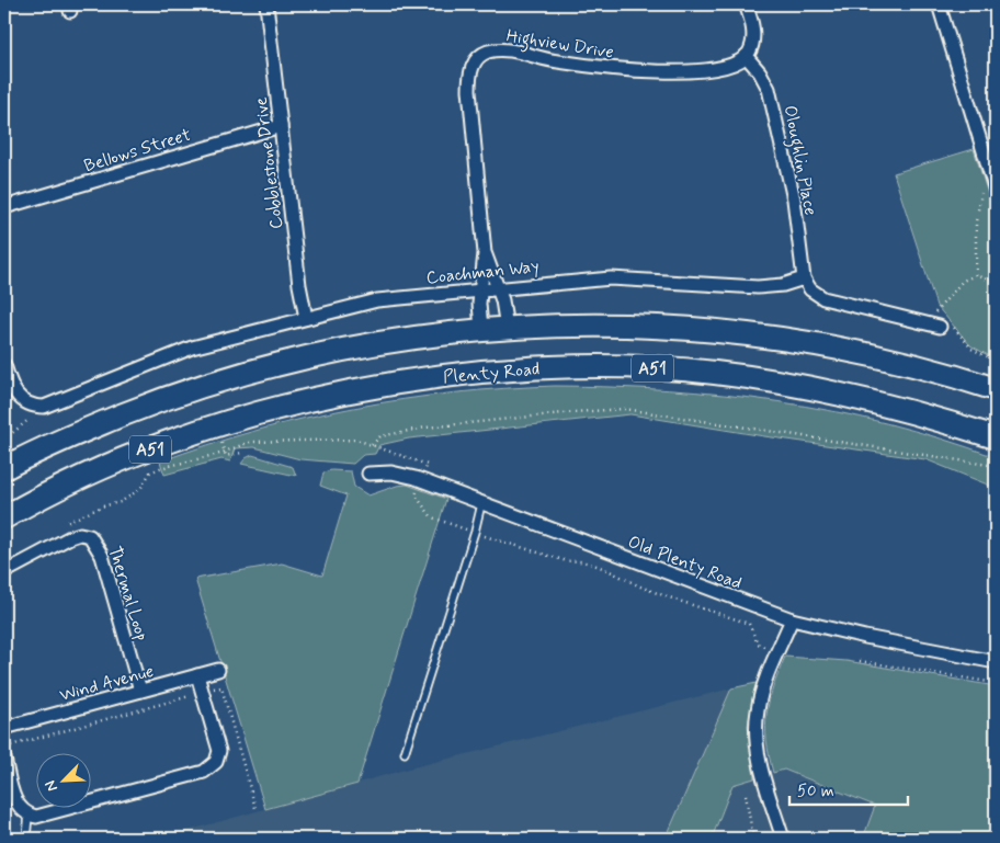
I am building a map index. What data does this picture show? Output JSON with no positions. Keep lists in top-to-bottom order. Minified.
{"streets":{"highway":["A51","Plenty Road"],"street":["Highview Drive","Bellows Street","Oloughlin Place","Cobblestone Drive","Coachman Way","Old Plenty Road","Thermal Loop","Wind Avenue"]},"crossings":[["Highview Drive","Oloughlin Place"],["Highview Drive","Coachman Way"],["Highview Drive","A51"],["Bellows Street","Cobblestone Drive"],["Oloughlin Place","Coachman Way"],["Cobblestone Drive","Coachman Way"],["Thermal Loop","Wind Avenue"]],"scale_bar":"50 m","north":"bottom left"}
